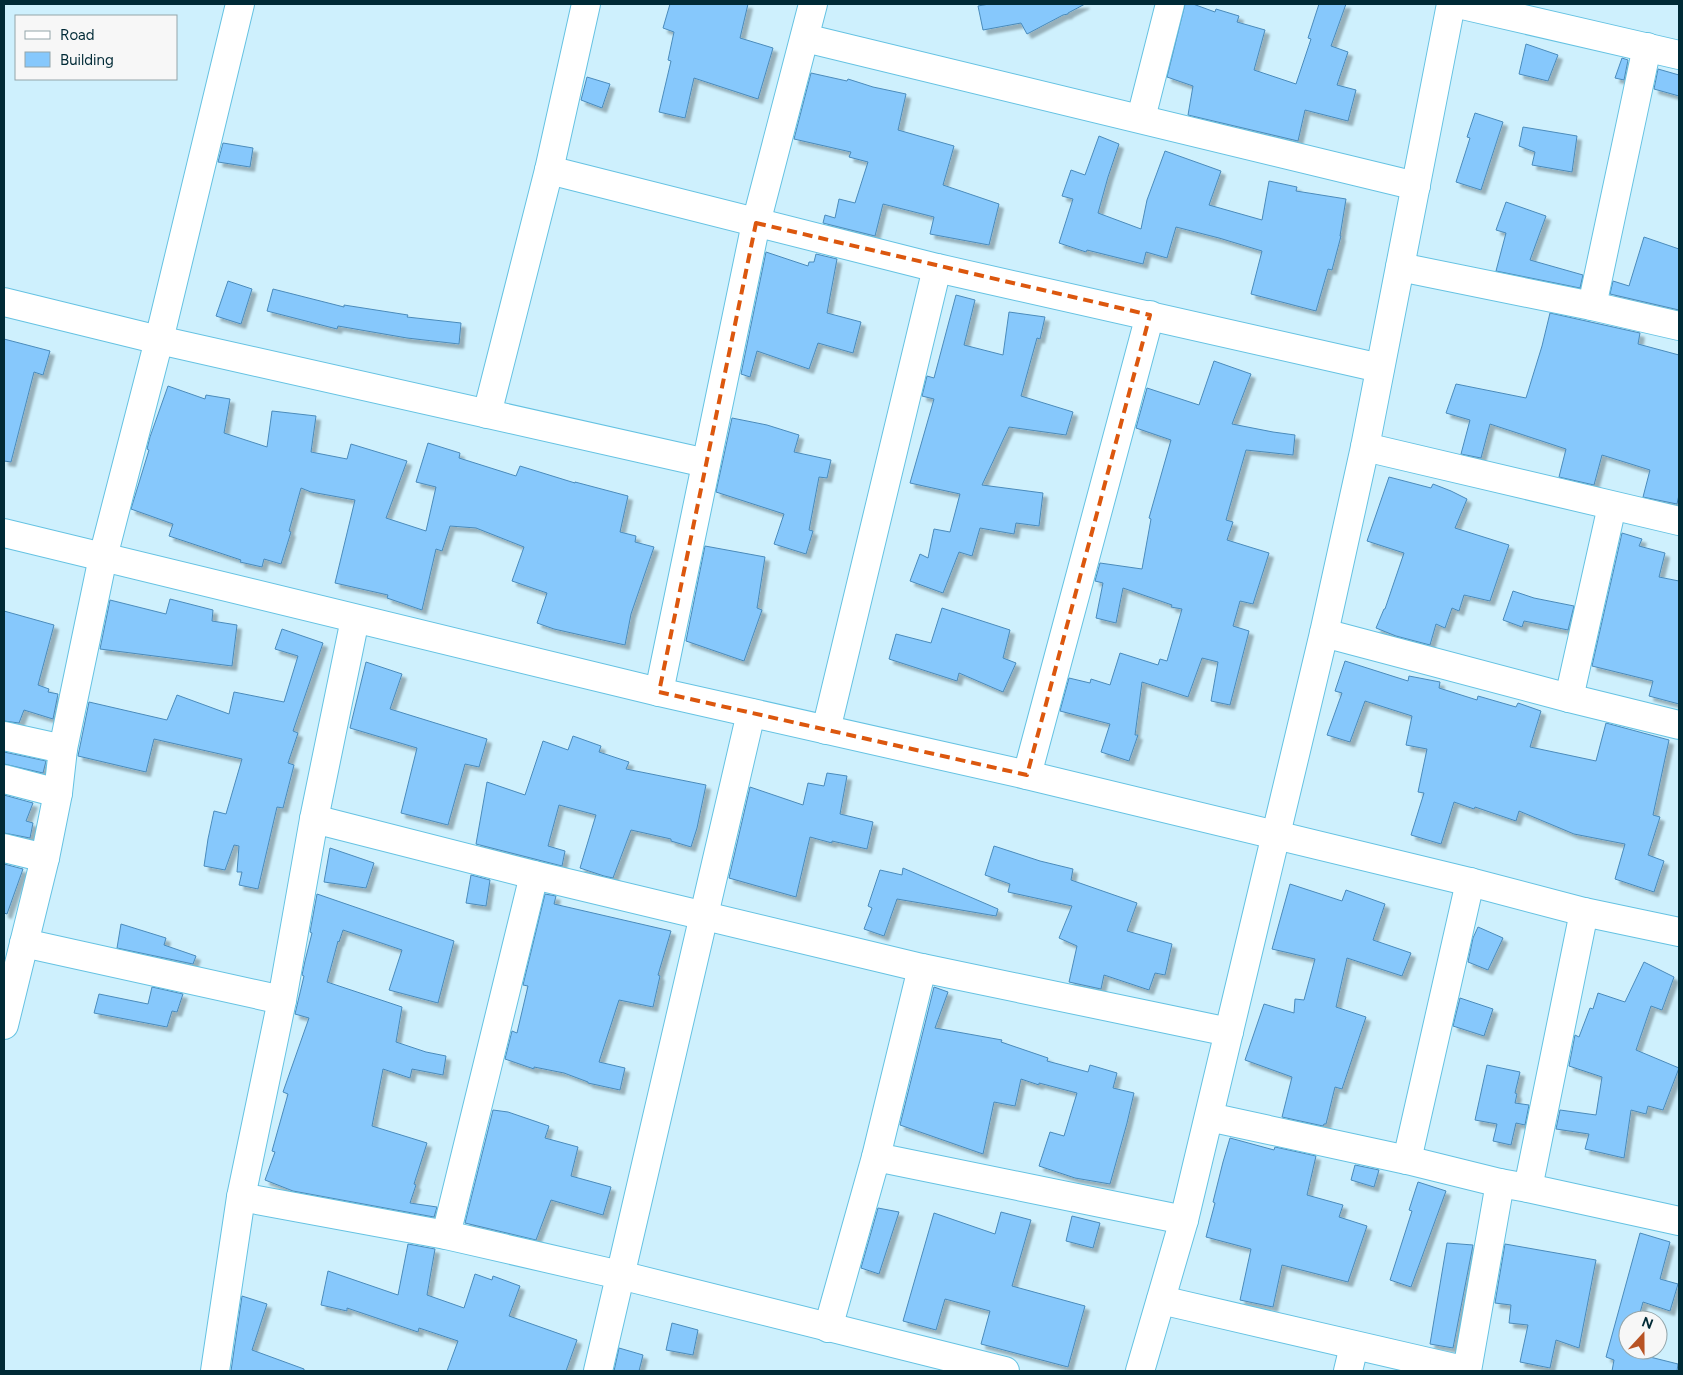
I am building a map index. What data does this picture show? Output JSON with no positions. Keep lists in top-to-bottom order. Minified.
{"legend":["Road","Building"],"north":"top"}
